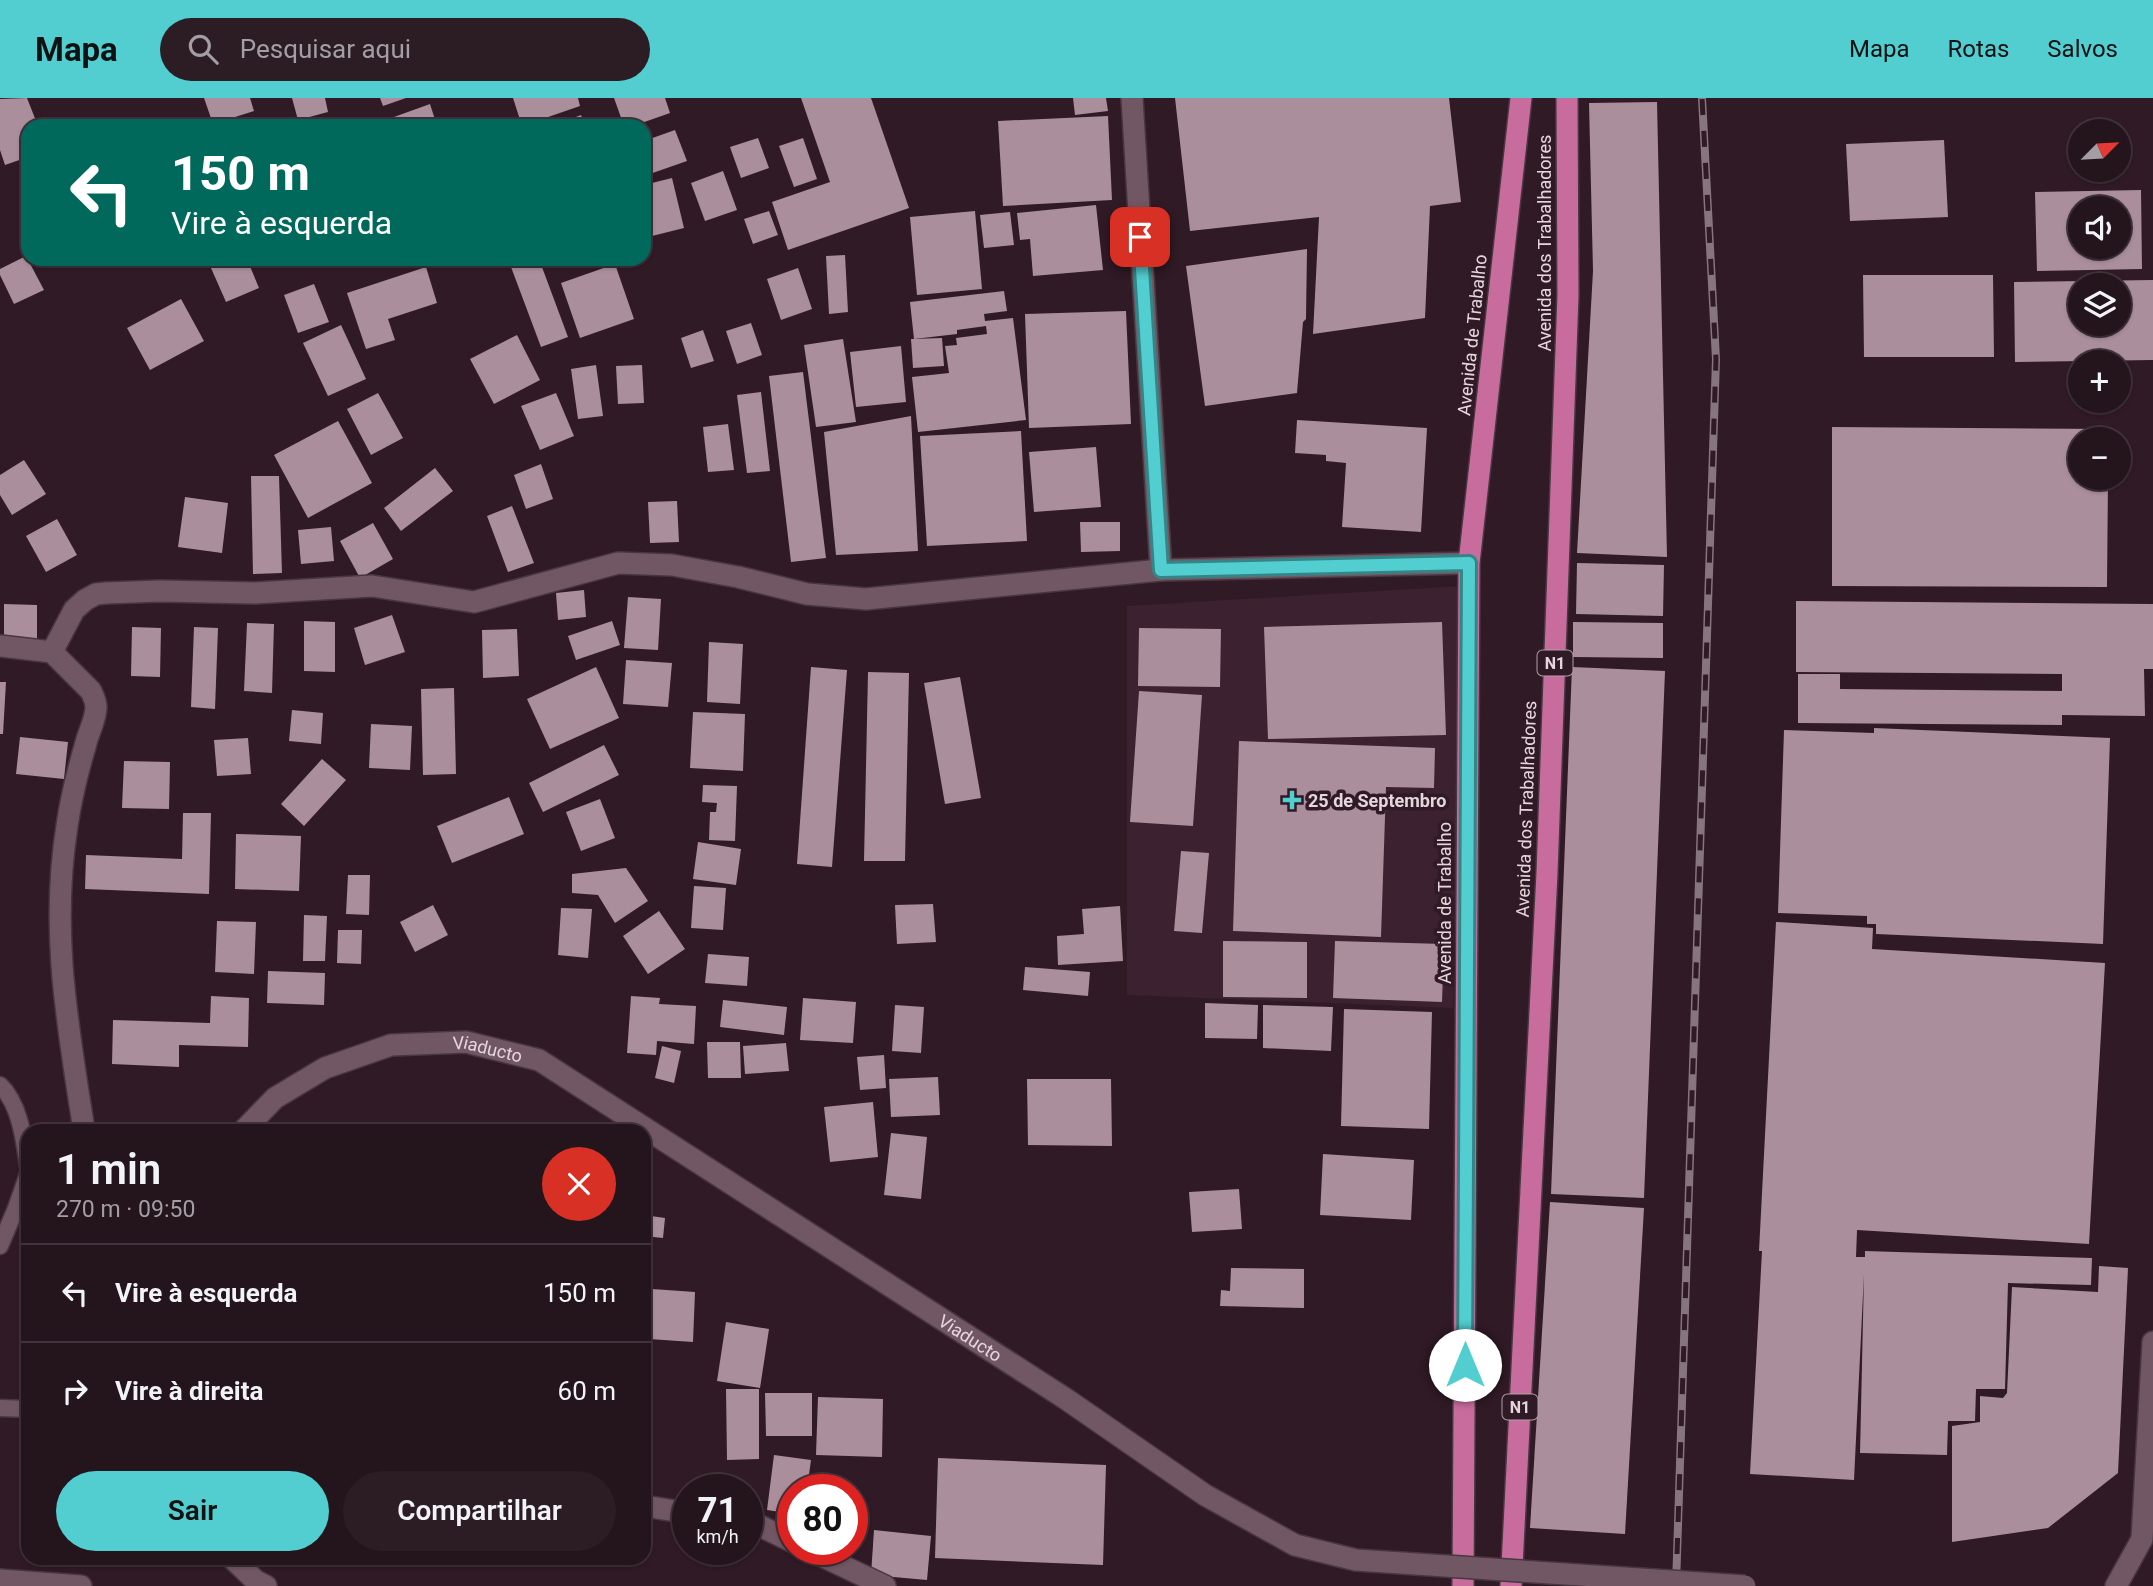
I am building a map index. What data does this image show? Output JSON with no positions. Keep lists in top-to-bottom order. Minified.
{"streets":{"highway":["Avenida dos Trabalhadores","Avenida de Trabalho","N1"],"street":["Viaducto"]},"places":{"health":["25 de Septembro"]},"north":"top right","page":{"header":"Mapa","search":"Pesquisar aqui","nav":["Mapa","Rotas","Salvos"],"map_buttons":["+","−"],"turn":["150 m","Vire à esquerda"],"heading":["1 min","270 m · 09:50"],"list":[{"name":"Vire à esquerda","value":"150 m"},{"name":"Vire à direita","value":"60 m"}],"buttons":["Sair","Compartilhar"],"speed":"71 km/h","limit":"80"}}
